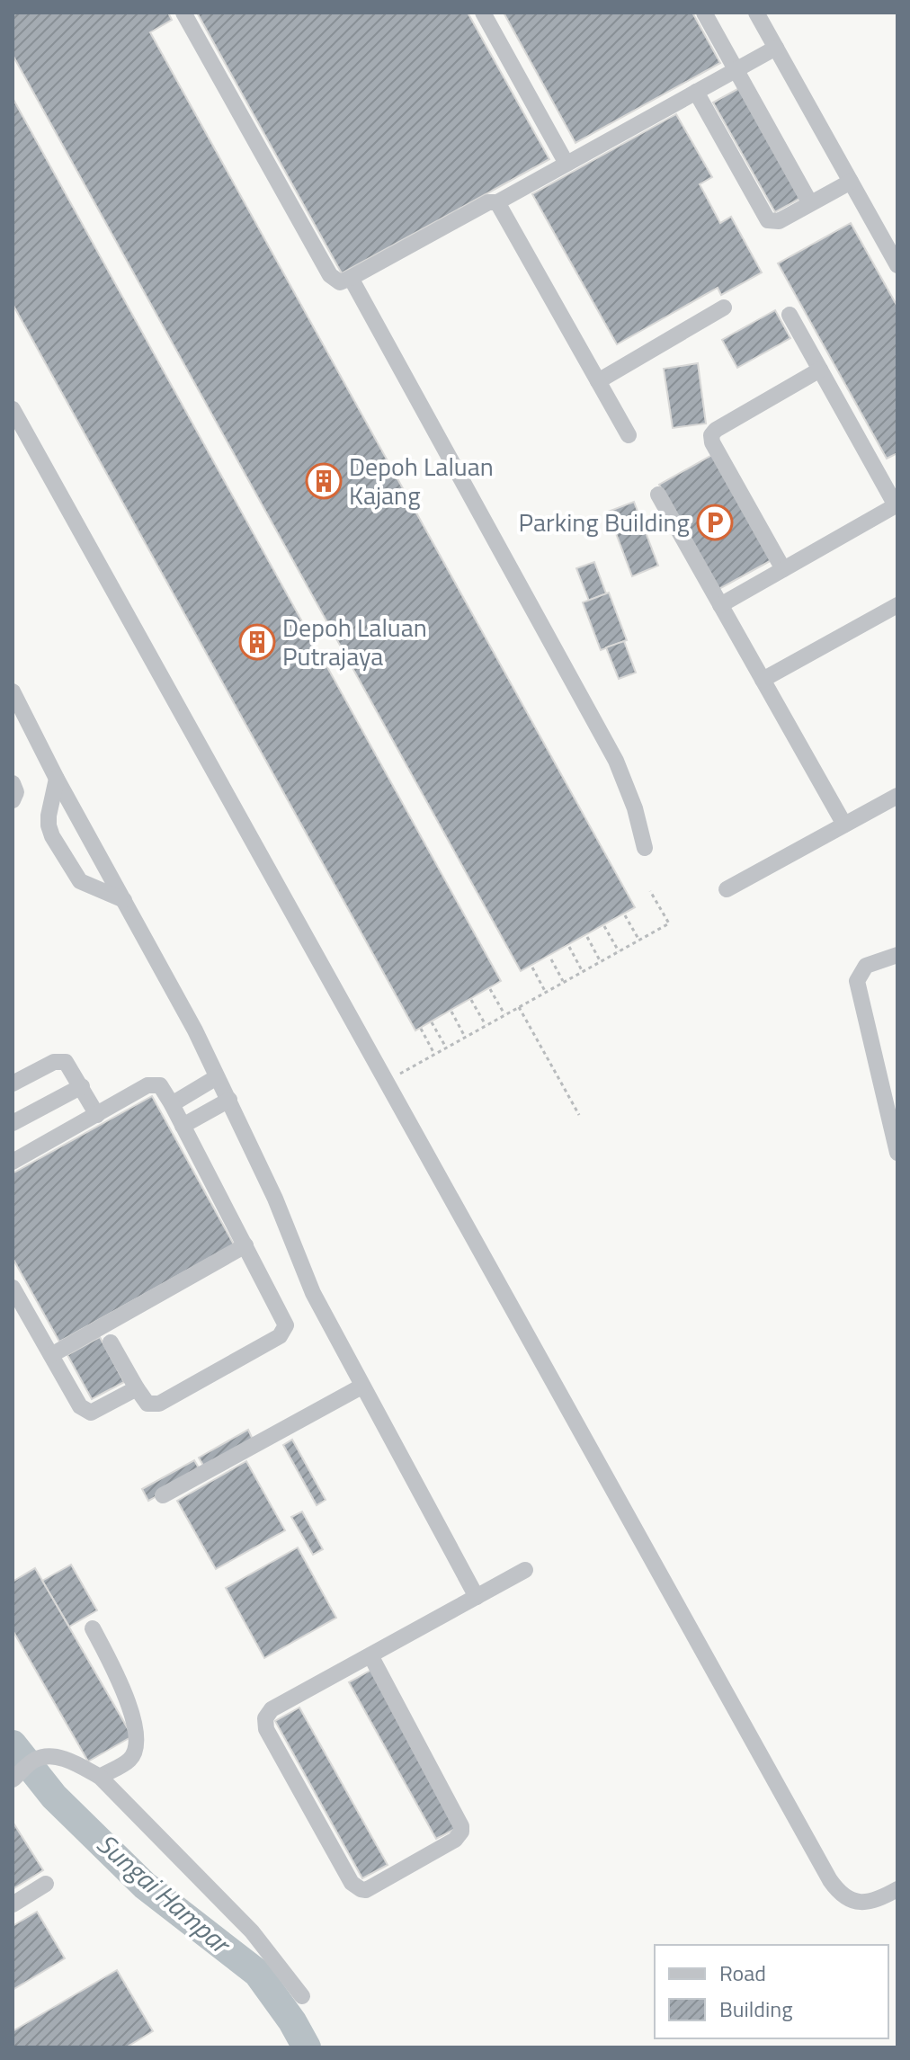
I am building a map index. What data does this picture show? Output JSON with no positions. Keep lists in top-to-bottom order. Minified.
{"water":["Sungai Hampar"],"places":{"building":["Depoh Laluan Kajang","Depoh Laluan Putrajaya"],"parking":["Parking Building"]},"legend":["Road","Building"]}
